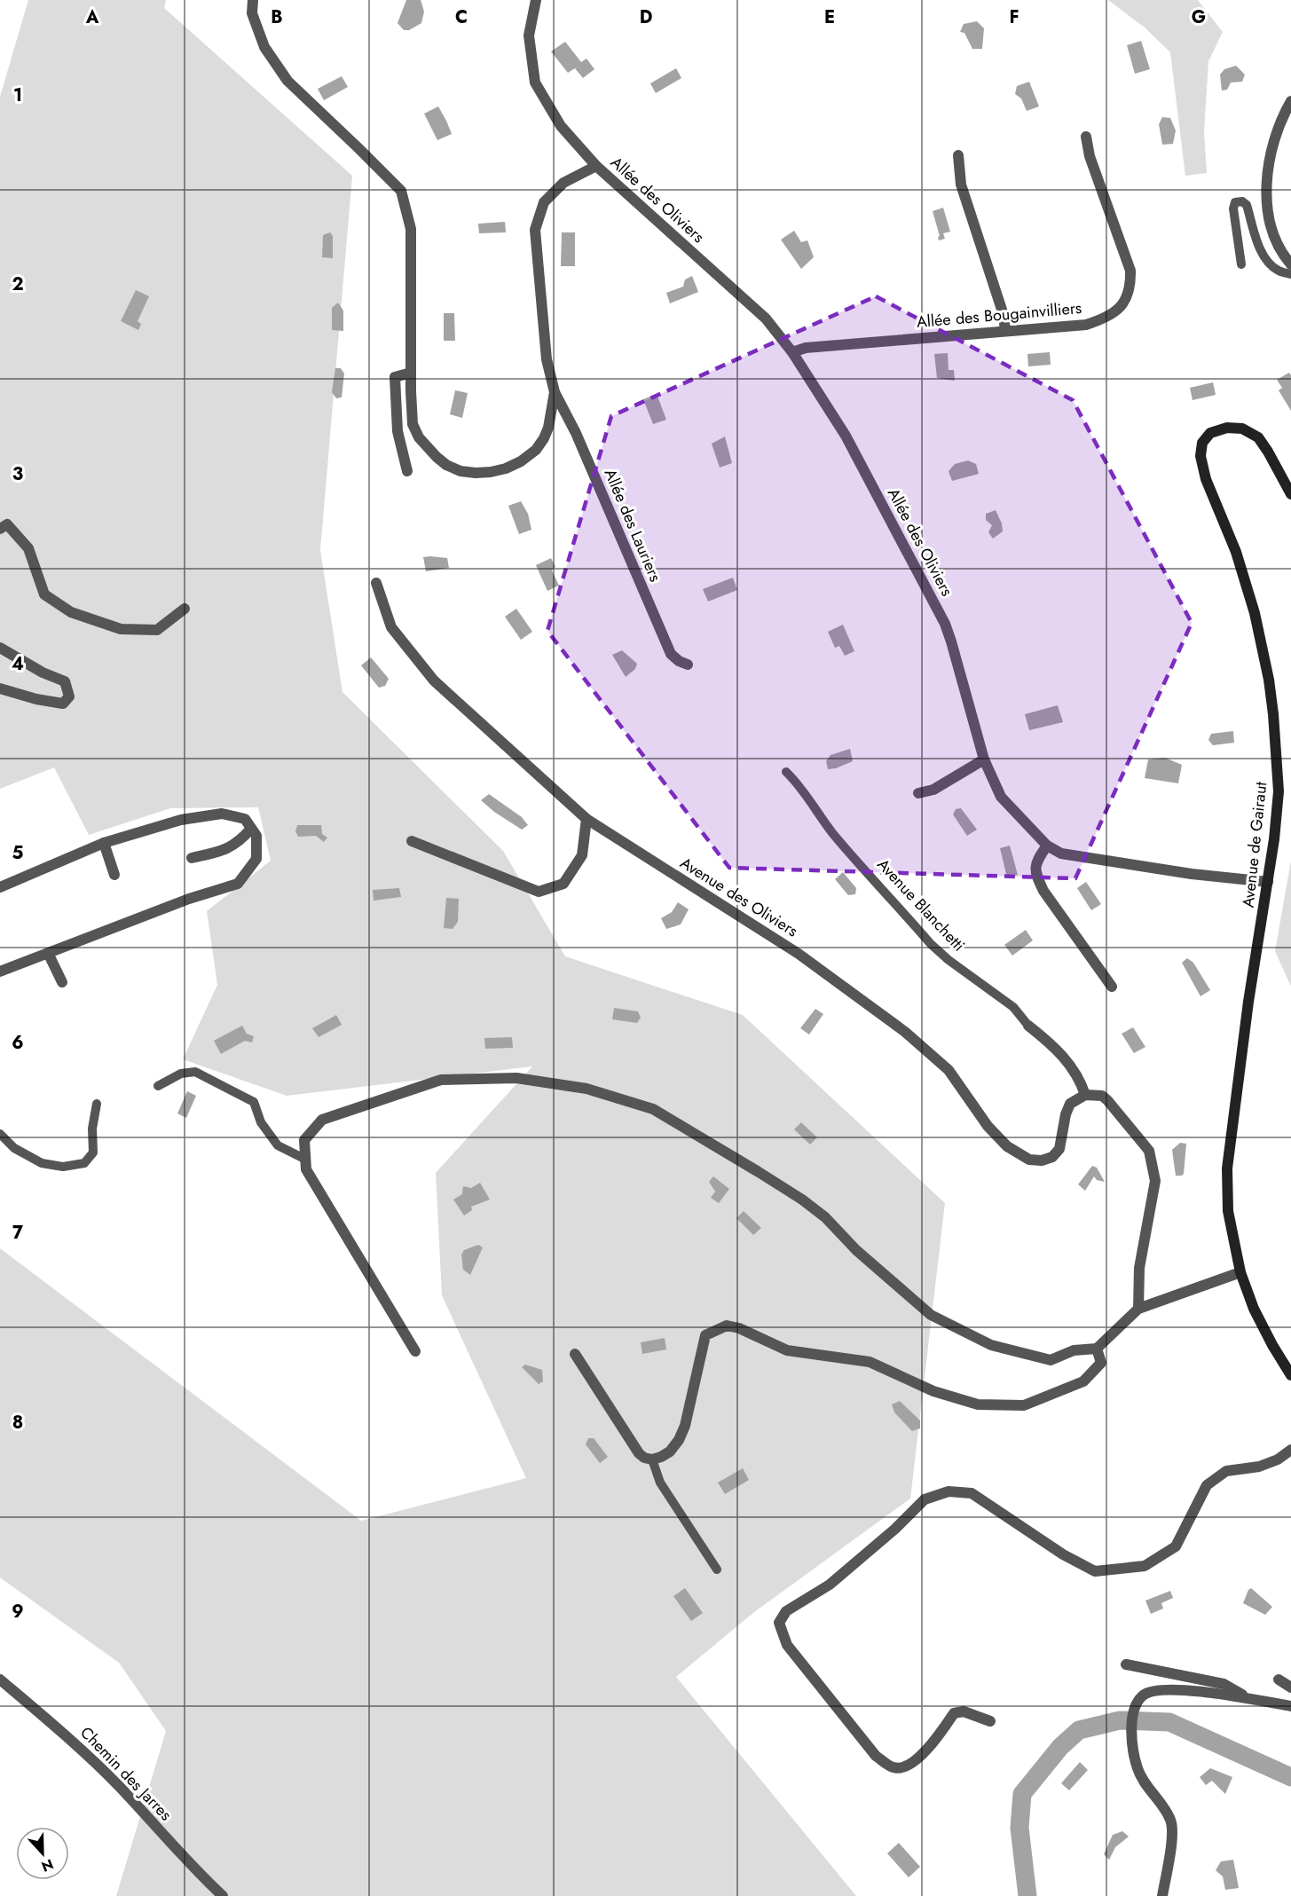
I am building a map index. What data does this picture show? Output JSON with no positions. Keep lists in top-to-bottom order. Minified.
{"streets":{"street":["Allée des Oliviers","Allée des Bougainvilliers","Allée des Lauriers","Avenue de Gairaut","Avenue des Oliviers","Avenue Blanchetti","Chemin des Jarres"]},"crossings":[["Allée des Oliviers","Allée des Bougainvilliers"],["Allée des Oliviers","Allée des Lauriers"],["Allée des Oliviers","Avenue de Gairaut"],["Avenue des Oliviers","Avenue Blanchetti"]],"north":"bottom","grid":{"columns":["A","B","C","D","E","F","G"],"rows":["1","2","3","4","5","6","7","8","9"]}}
